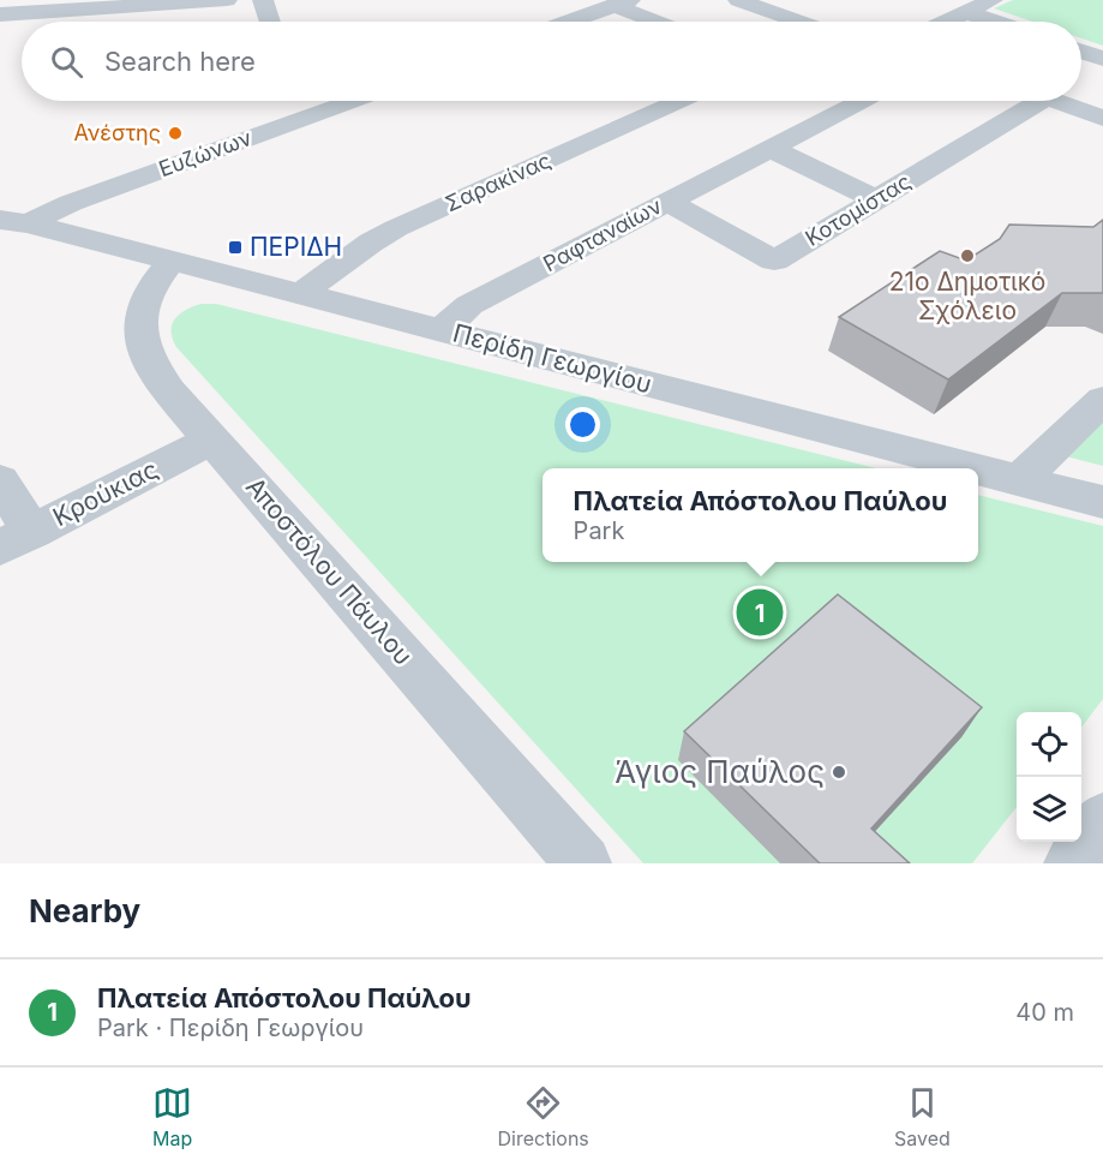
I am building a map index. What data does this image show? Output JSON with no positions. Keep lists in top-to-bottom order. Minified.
{"streets":{"street":["Ευζώνων","Σαρακίνας","Κοτομίστας","Ραφταναίων","Περίδη Γεωργίου","Κρούκιας","Αποστόλου Πάυλου"]},"crossings":[["Ευζώνων","Περίδη Γεωργίου"],["Σαρακίνας","Περίδη Γεωργίου"],["Κοτομίστας","Ραφταναίων"],["Ραφταναίων","Περίδη Γεωργίου"],["Περίδη Γεωργίου","Αποστόλου Πάυλου"],["Κρούκιας","Αποστόλου Πάυλου"]],"places":{"other":["Ανέστης","21ο Δημοτικό Σχόλειο","Άγιος Παύλος"],"transit":["ΠΕΡΙΔΗ"]},"page":{"search":"Search here","popup":["Πλατεία Απόστολου Παύλου","Park"],"pins":"1","heading":"Nearby","list":[{"mark":"1","name":"Πλατεία Απόστολου Παύλου","note":"Park · Περίδη Γεωργίου","value":"40 m"}],"nav":["Map","Directions","Saved"]}}
